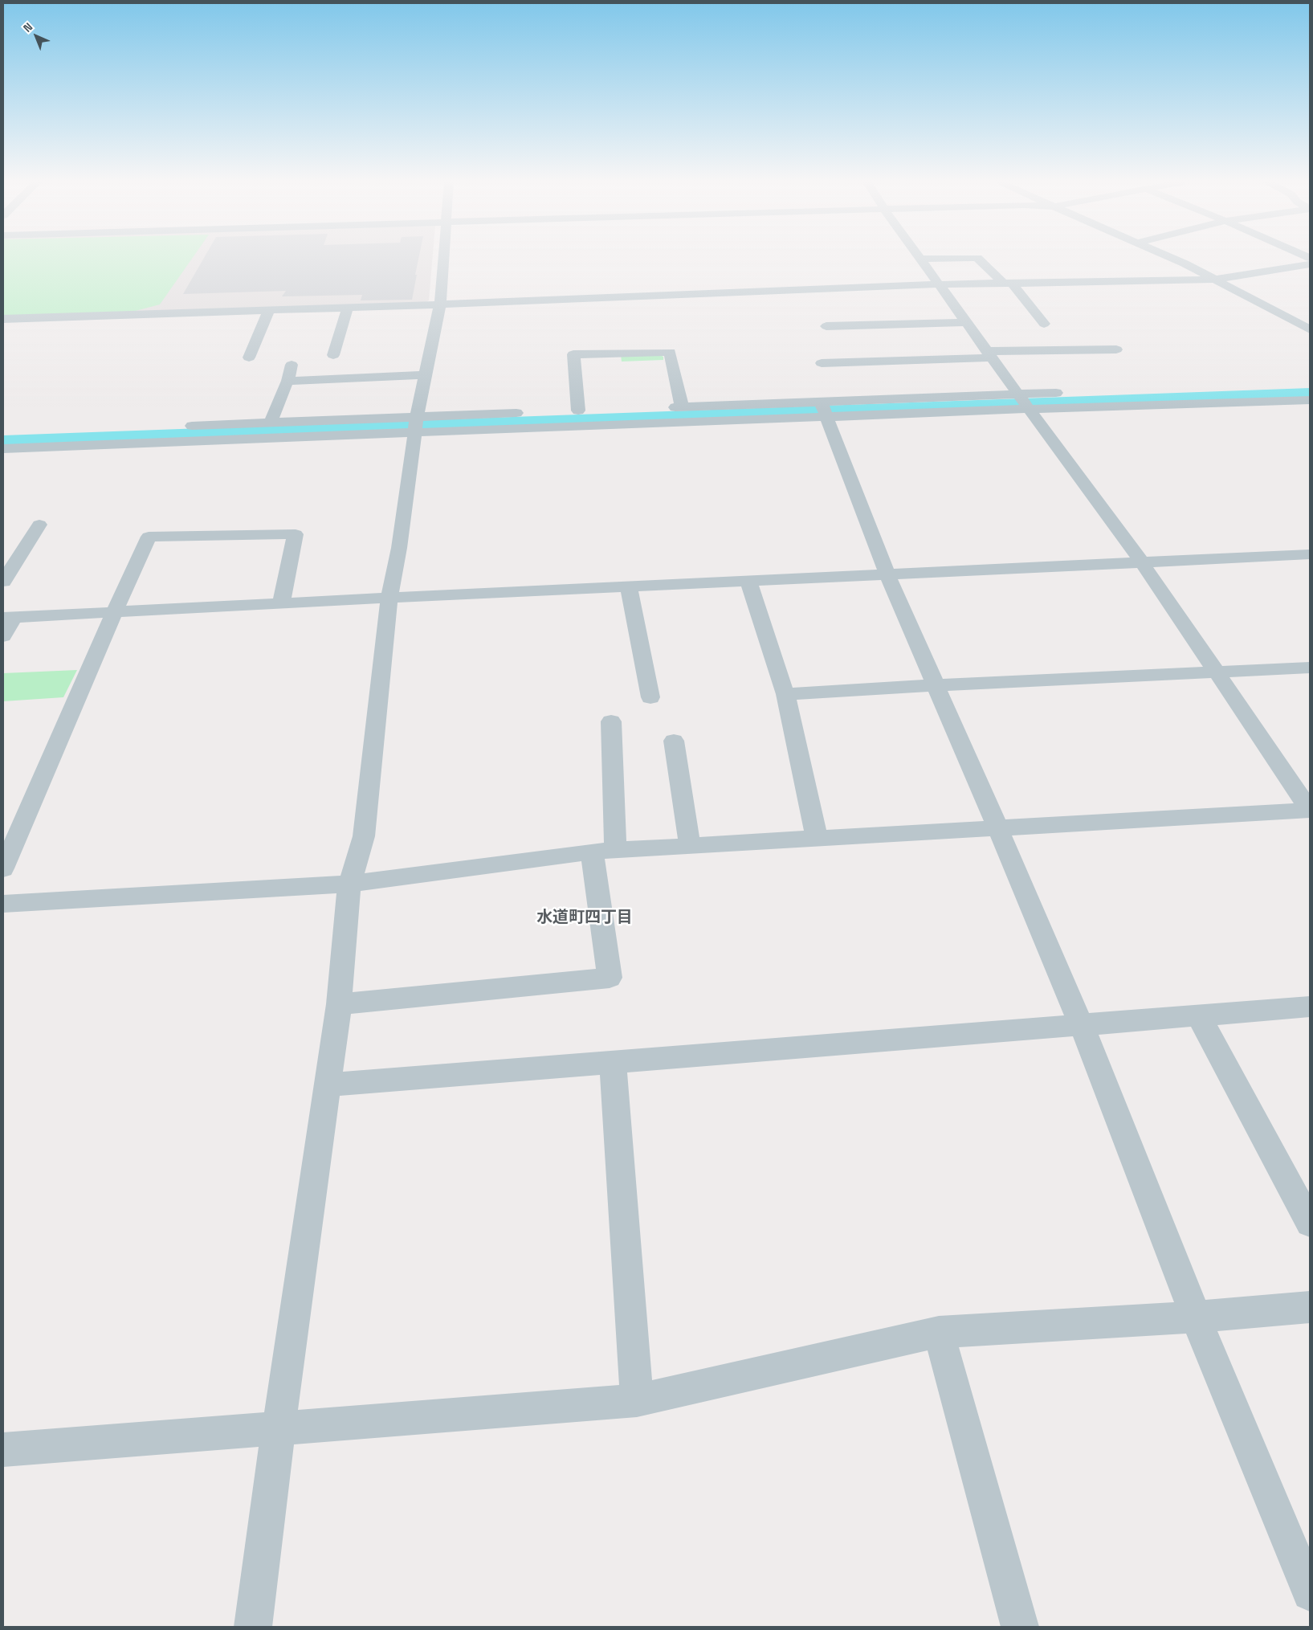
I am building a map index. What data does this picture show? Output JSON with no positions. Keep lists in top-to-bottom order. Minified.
{"districts":["水道町四丁目"],"north":"top left"}
